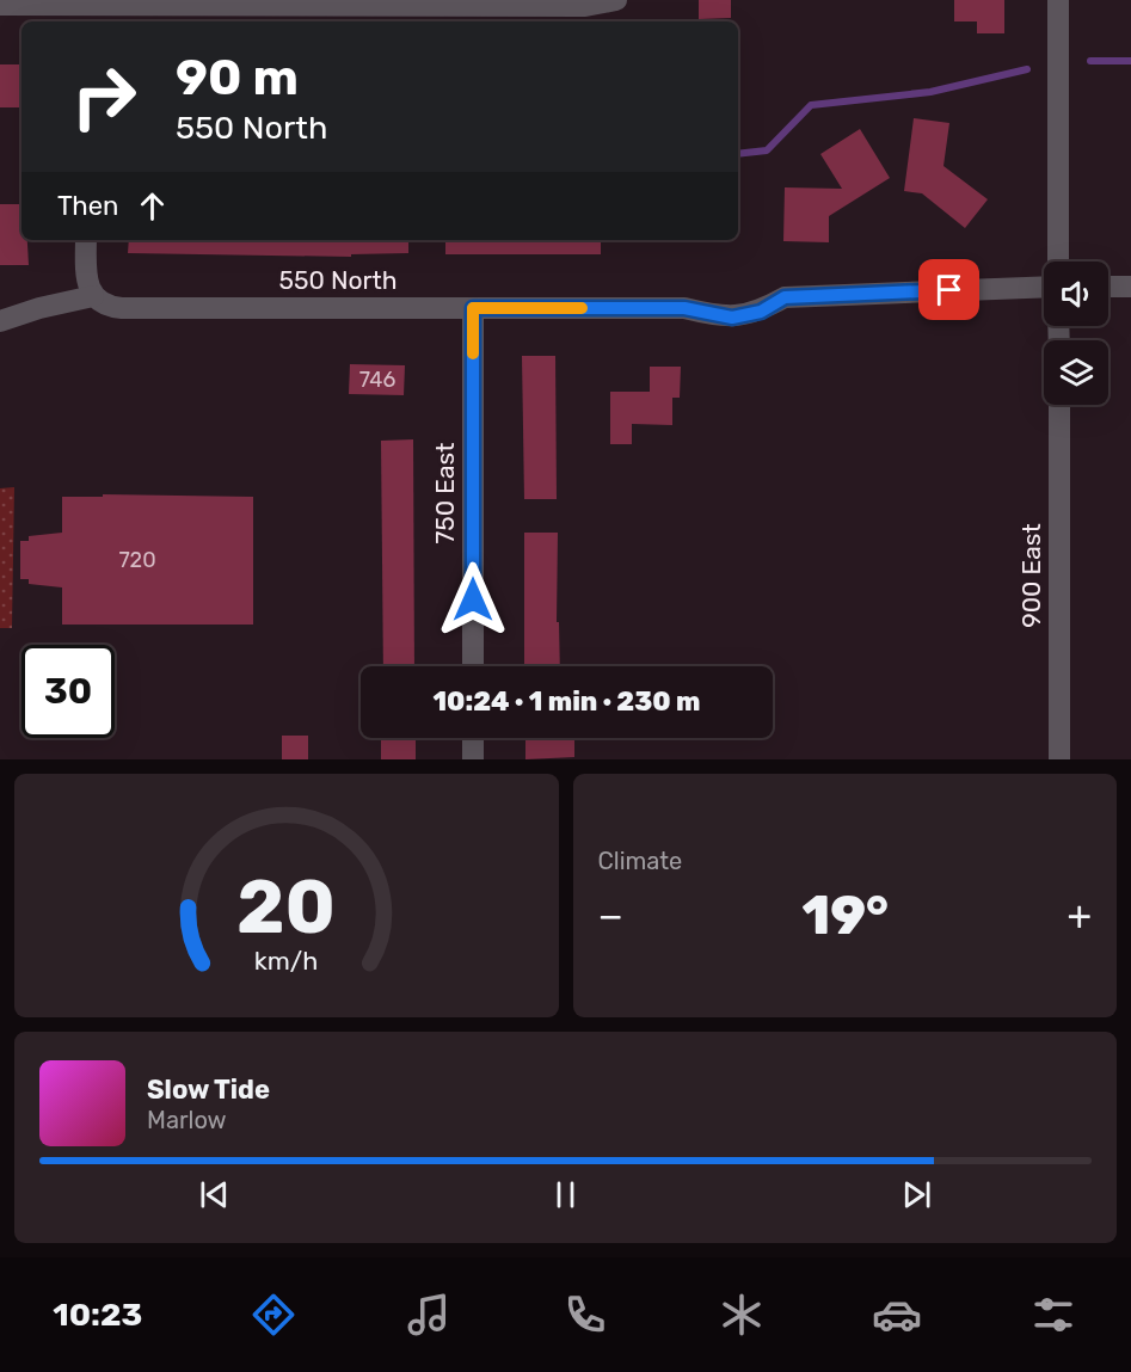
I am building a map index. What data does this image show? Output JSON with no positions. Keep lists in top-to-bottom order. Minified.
{"streets":{"street":["550 North","750 East","900 East"]},"crossings":[["550 North","750 East"]],"house_numbers":["746","720"],"page":{"turn":["90 m","550 North"],"then":"Then","limit":"30","trip":"10:24 · 1 min · 230 m","tile":"Climate","heat":["−","19°","+"],"song":["Slow Tide","Marlow"],"tabs":"10:23","gauge":["20","km/h"]}}
